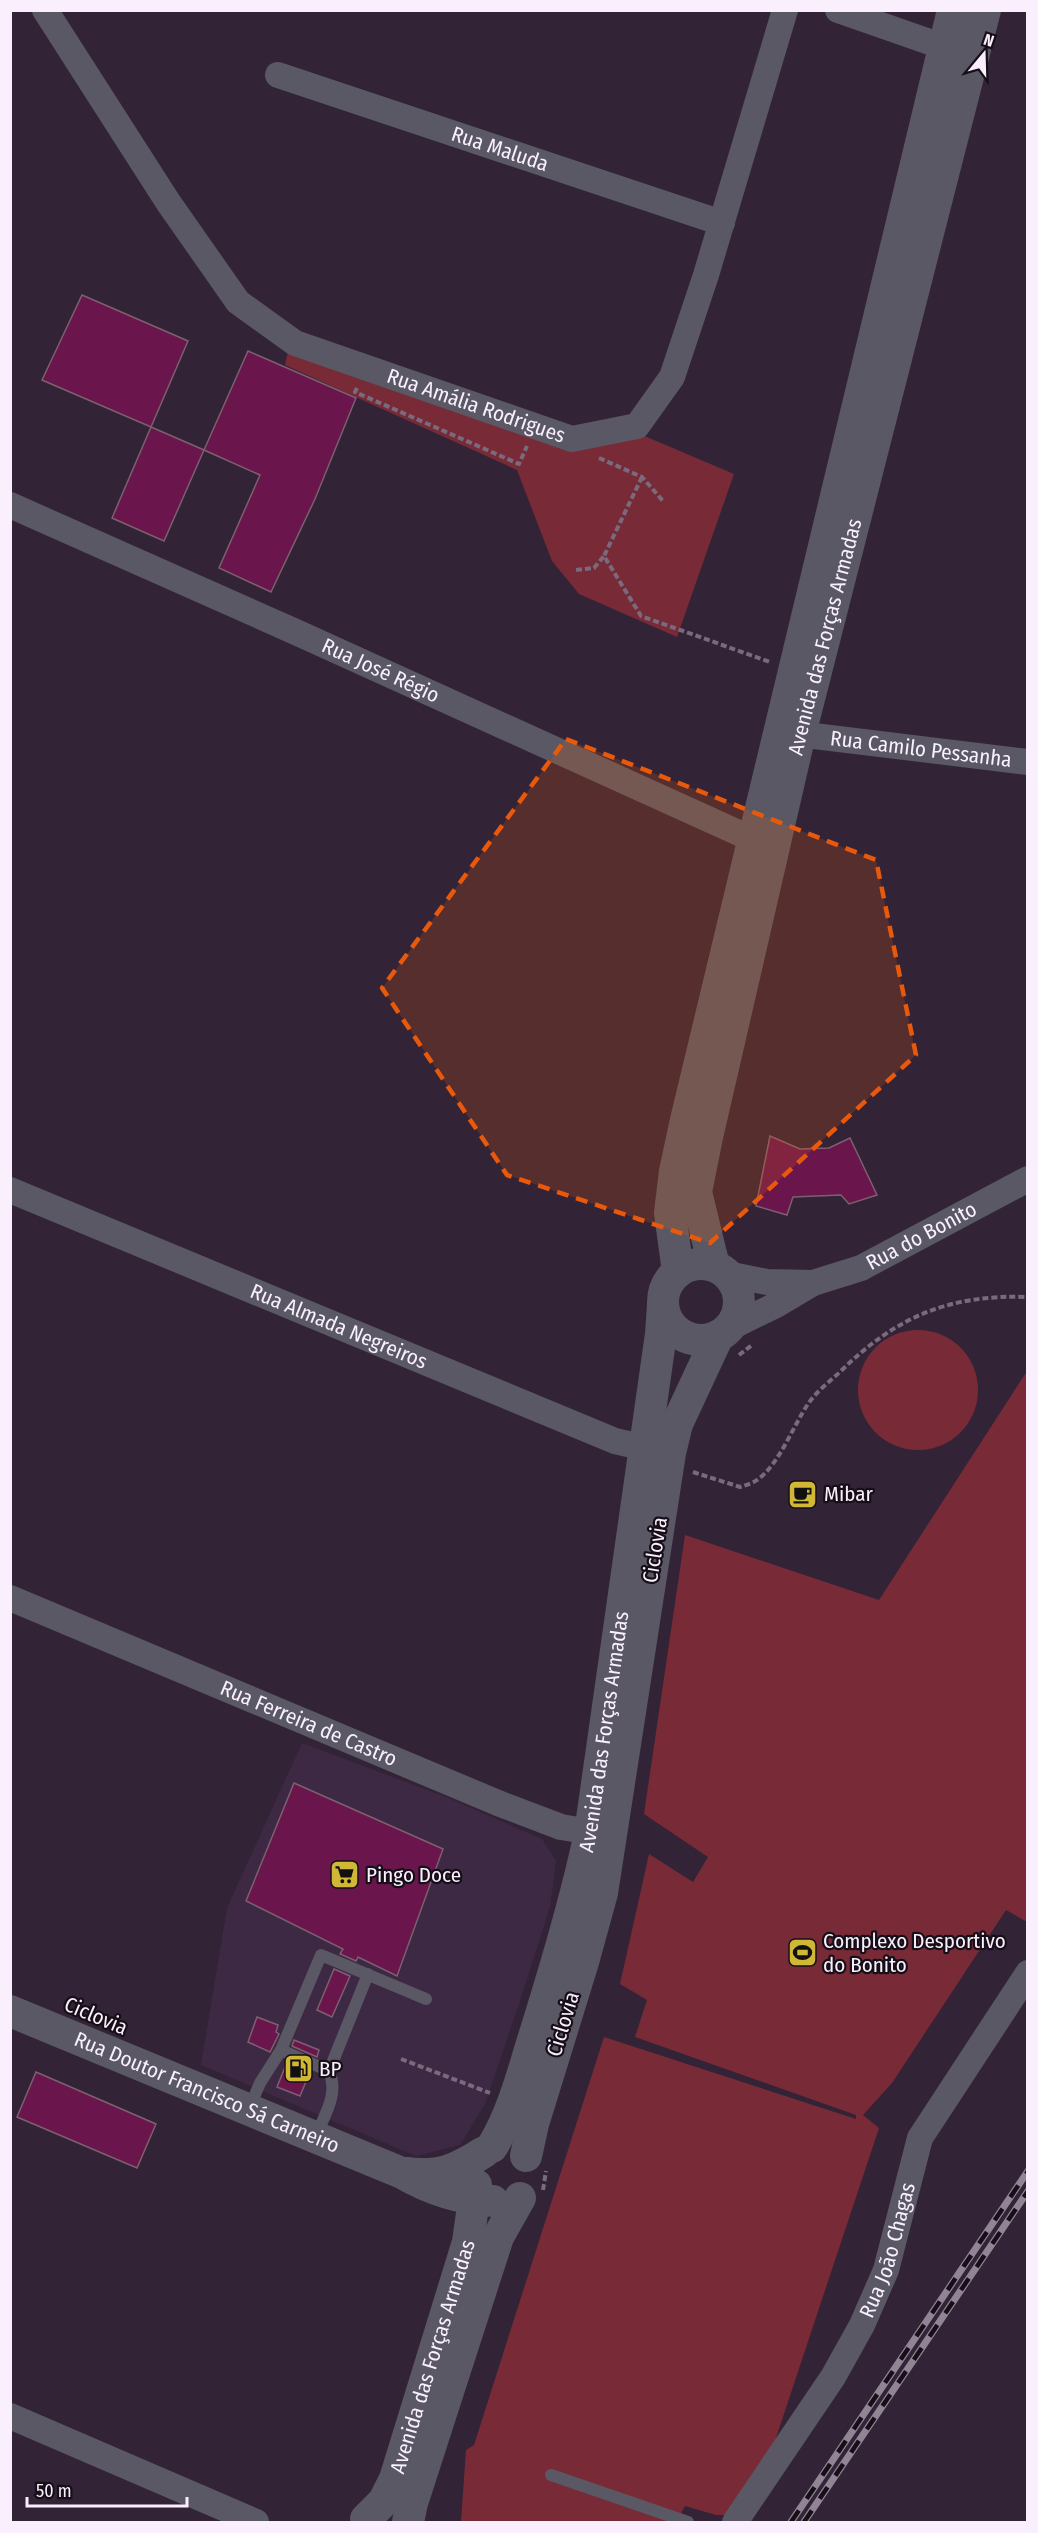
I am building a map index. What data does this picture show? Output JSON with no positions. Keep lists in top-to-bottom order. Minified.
{"streets":{"street":["Rua Maluda","Rua Amália Rodrigues","Avenida das Forças Armadas","Rua José Régio","Rua Camilo Pessanha","Rua do Bonito","Rua Almada Negreiros","Rua Ferreira de Castro","Rua Doutor Francisco Sá Carneiro","Rua João Chagas"]},"crossings":[["Rua Maluda","Rua Amália Rodrigues"],["Avenida das Forças Armadas","Rua José Régio"],["Avenida das Forças Armadas","Rua Camilo Pessanha"],["Avenida das Forças Armadas","Rua do Bonito"],["Avenida das Forças Armadas","Rua Almada Negreiros"],["Avenida das Forças Armadas","Rua Ferreira de Castro"]],"places":{"cafe":["Mibar"],"supermarket":["Pingo Doce"],"sports":["Complexo Desportivo do Bonito"],"fuel station":["BP"]},"scale_bar":"50 m","north":"top"}
